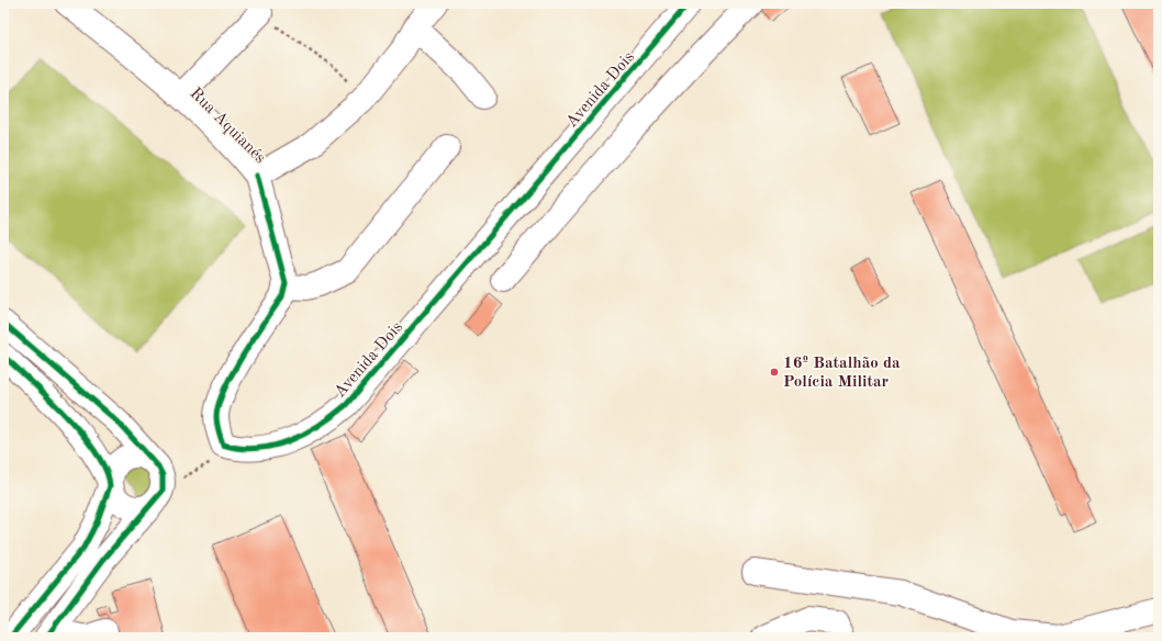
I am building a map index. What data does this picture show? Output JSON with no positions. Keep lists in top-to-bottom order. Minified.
{"streets":{"street":["Avenida Dois","Rua Aquianés"]},"places":["16º Batalhão da Polícia Militar"]}
